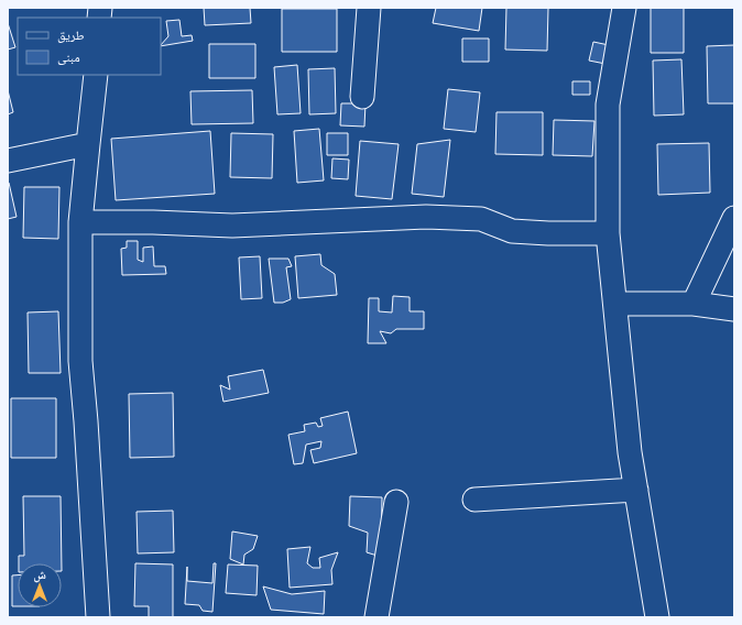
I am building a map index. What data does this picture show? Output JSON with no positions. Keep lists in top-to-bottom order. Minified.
{"legend":["طريق","مبنى"],"north":"top"}
